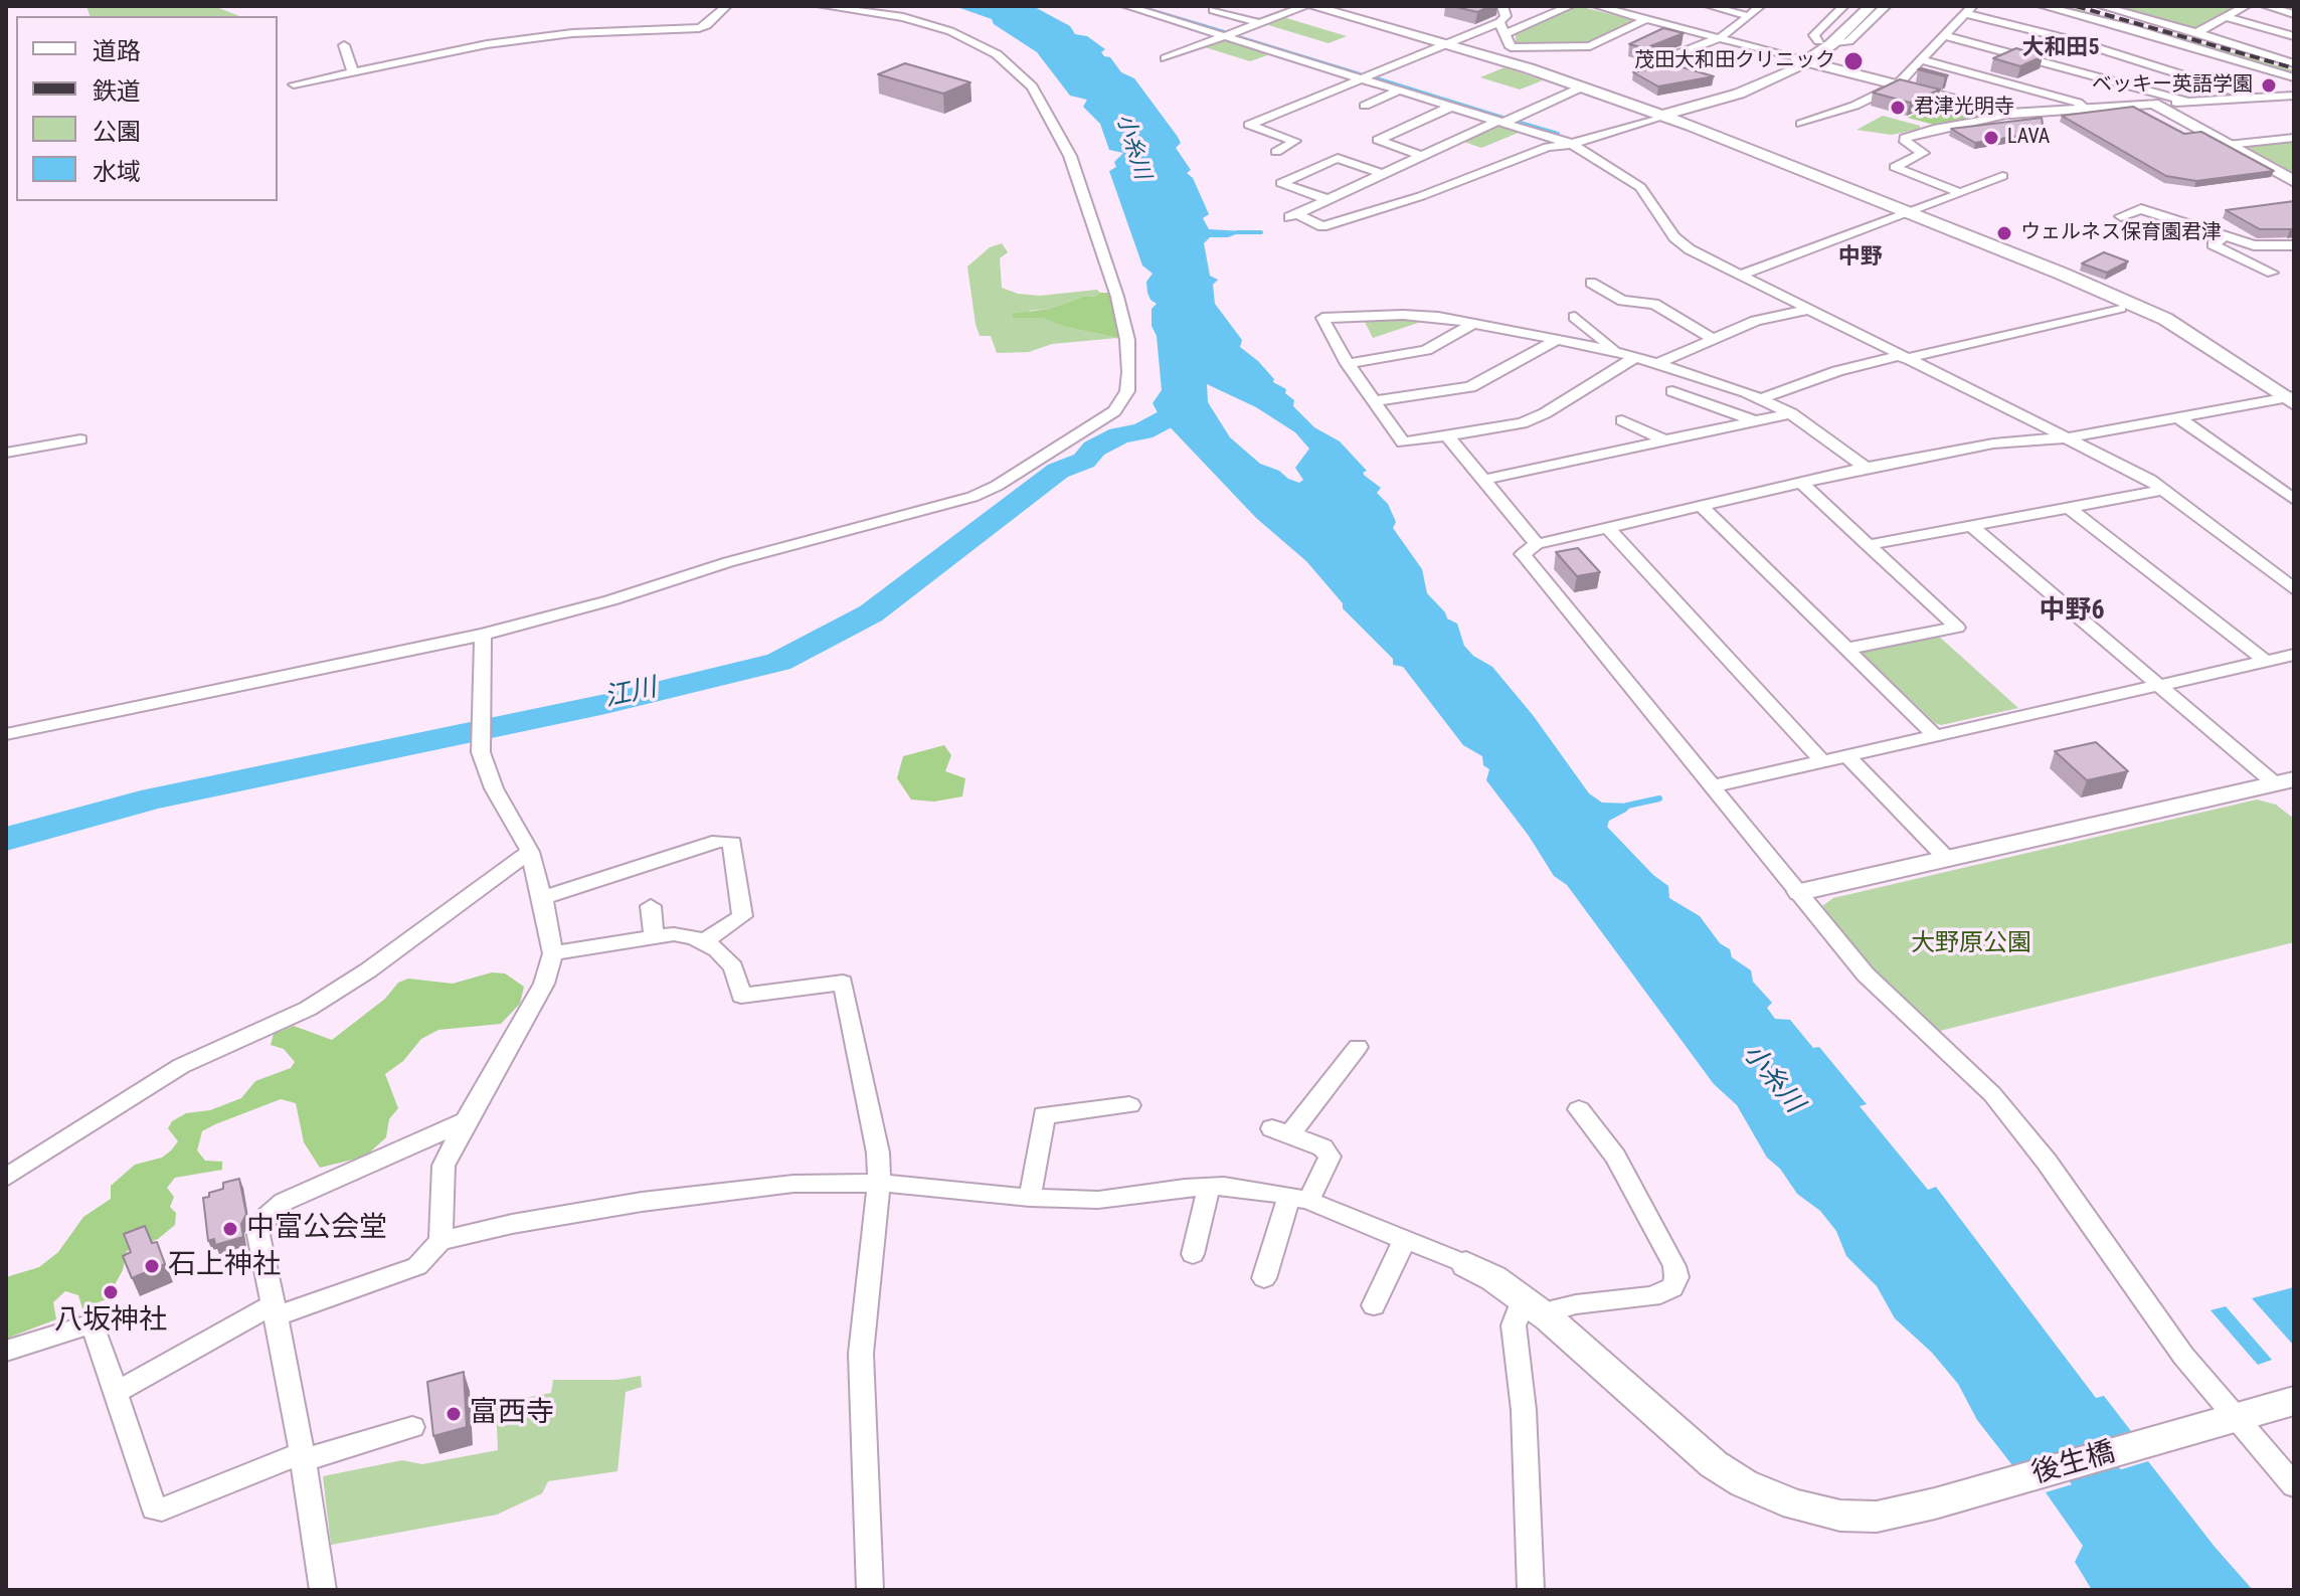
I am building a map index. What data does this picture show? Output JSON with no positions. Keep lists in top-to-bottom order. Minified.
{"streets":{"street":["後生橋"]},"districts":["大和田5","中野","中野6"],"water":["小糸川","江川"],"parks":["大野原公園"],"places":["茂田大和田クリニック","ベッキー英語学園","君津光明寺","LAVA","ウェルネス保育園君津","中富公会堂","石上神社","八坂神社","富西寺"],"legend":["道路","鉄道","公園","水域"]}
